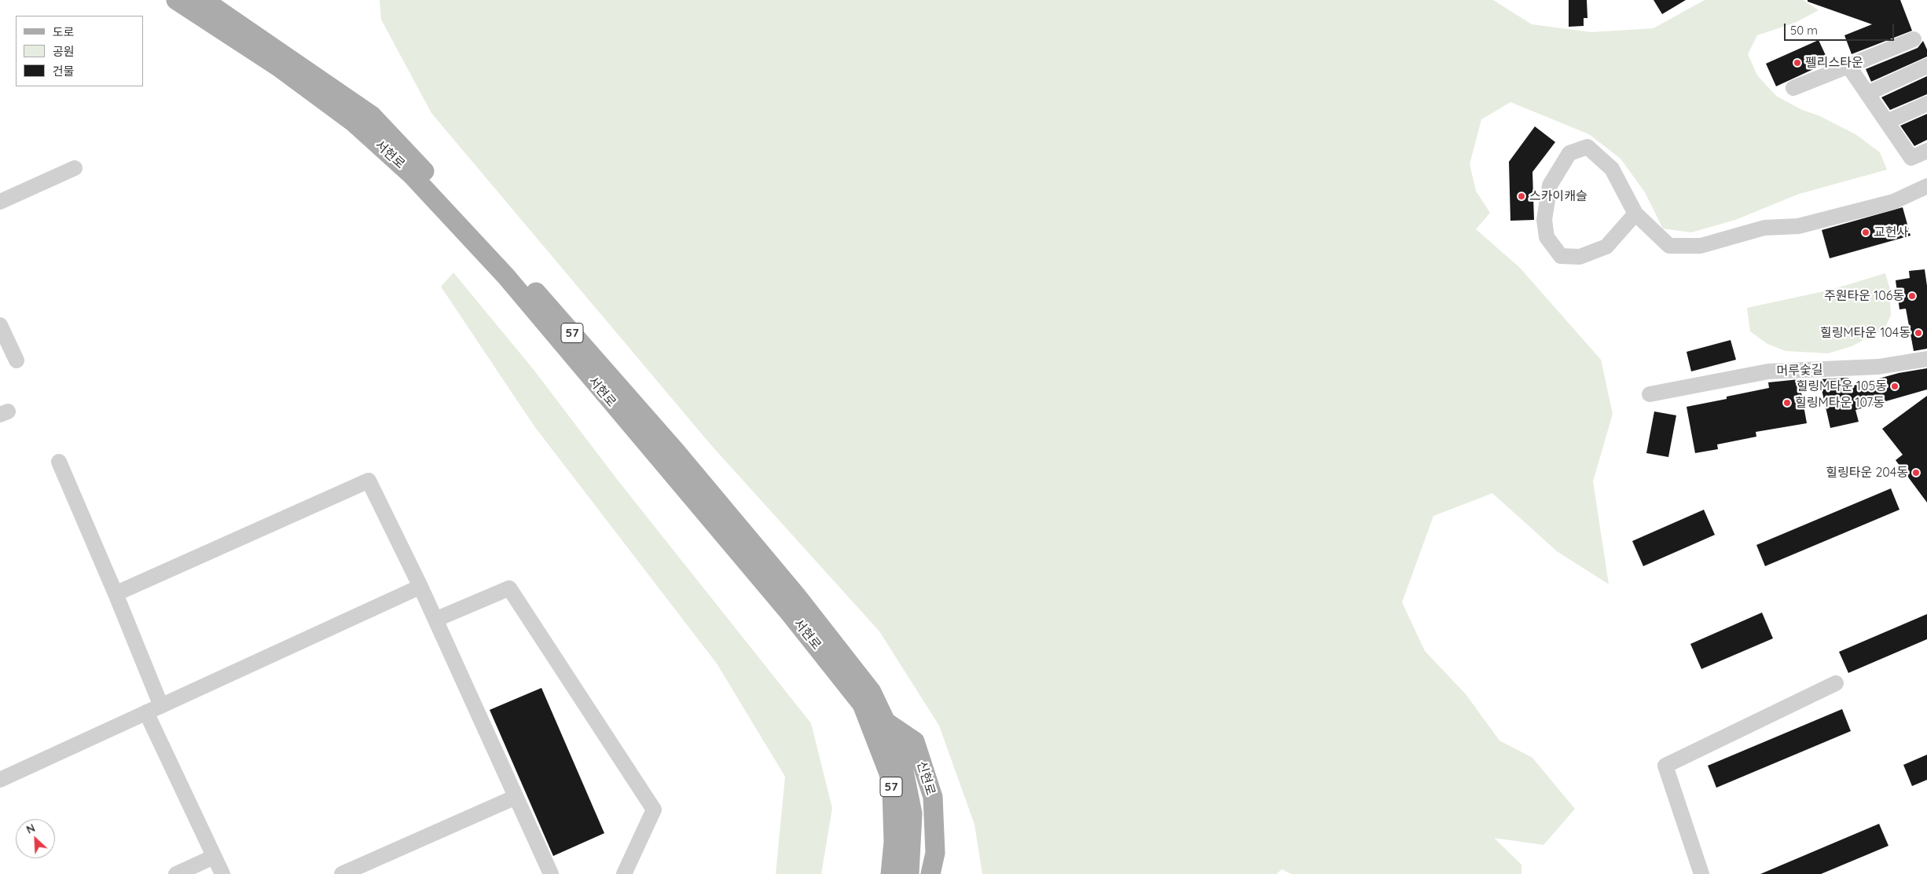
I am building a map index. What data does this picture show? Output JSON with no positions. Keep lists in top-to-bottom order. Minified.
{"streets":{"main road":["서현로","57","신현로"],"street":["머루숯길"]},"crossings":[["서현로","신현로"]],"places":["펠리스타운","스카이캐슬","교헌사","주원타운 106동","힐링M타운 104동","힐링M타운 105동","힐링M타운 107동","힐링타운 204동"],"legend":["도로","공원","건물"],"scale_bar":"50 m","north":"top left"}
